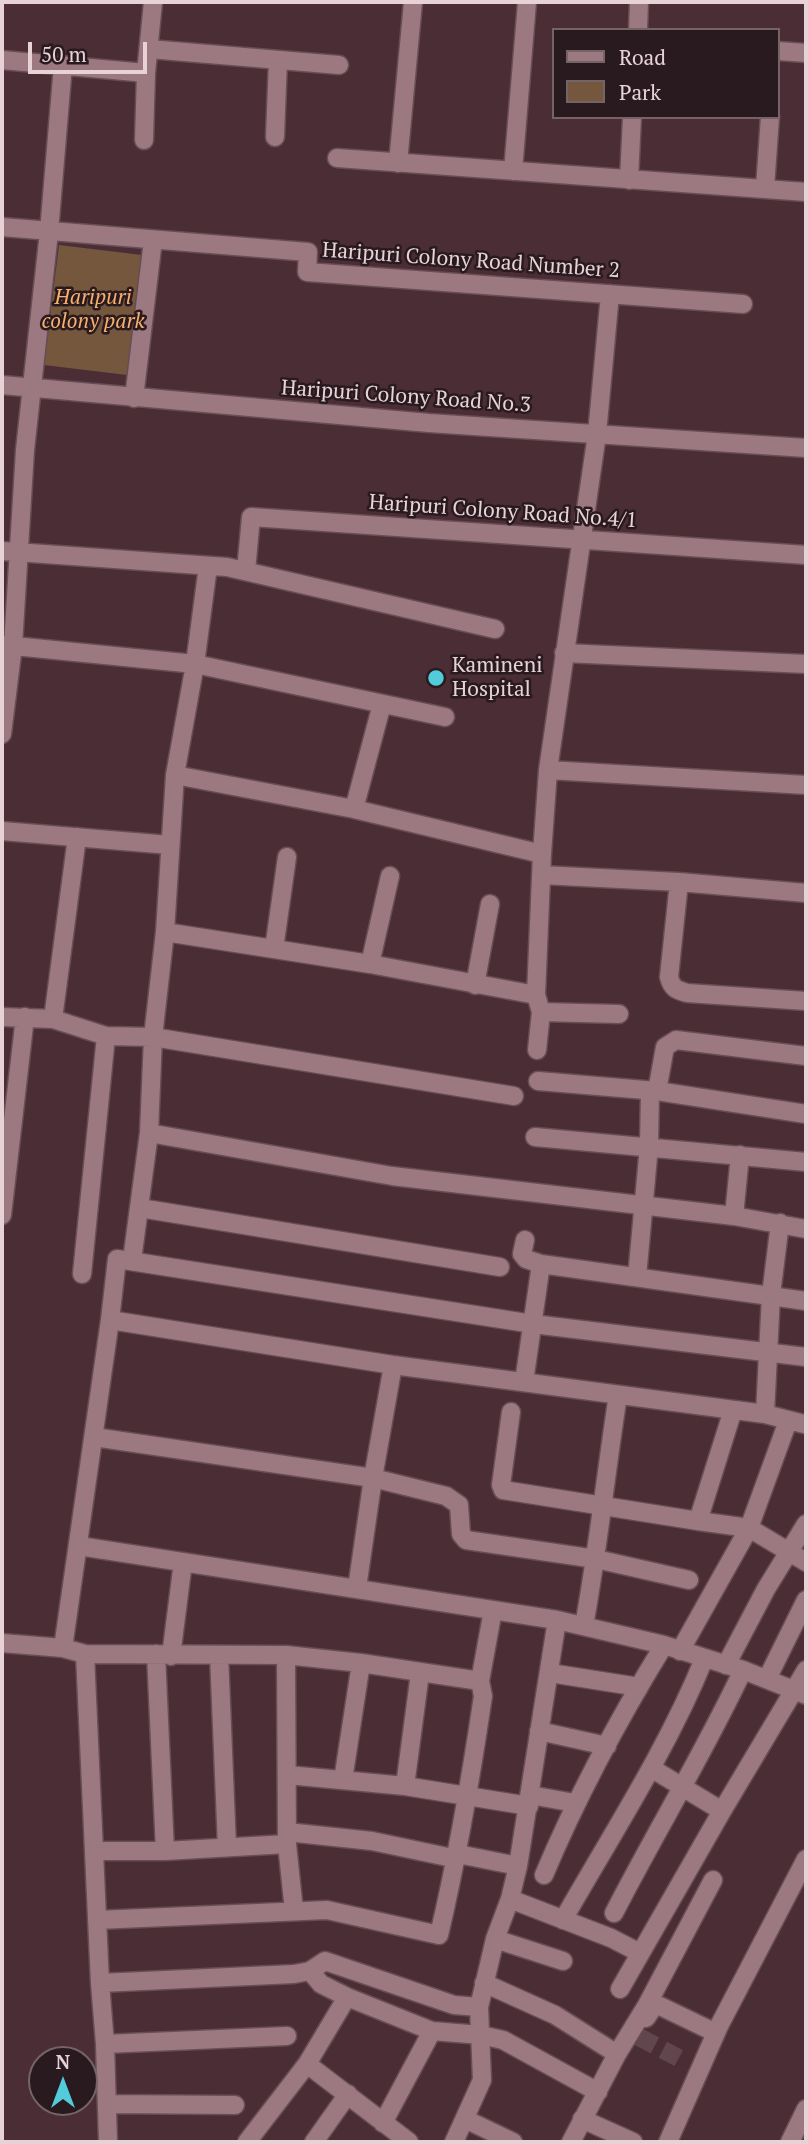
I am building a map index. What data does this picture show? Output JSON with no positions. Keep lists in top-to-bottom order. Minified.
{"streets":{"street":["Haripuri Colony Road Number 2","Haripuri Colony Road No.3","Haripuri Colony Road No.4/1"]},"parks":["Haripuri colony park"],"places":["Kamineni Hospital"],"legend":["Road","Park"],"scale_bar":"50 m","north":"top"}
